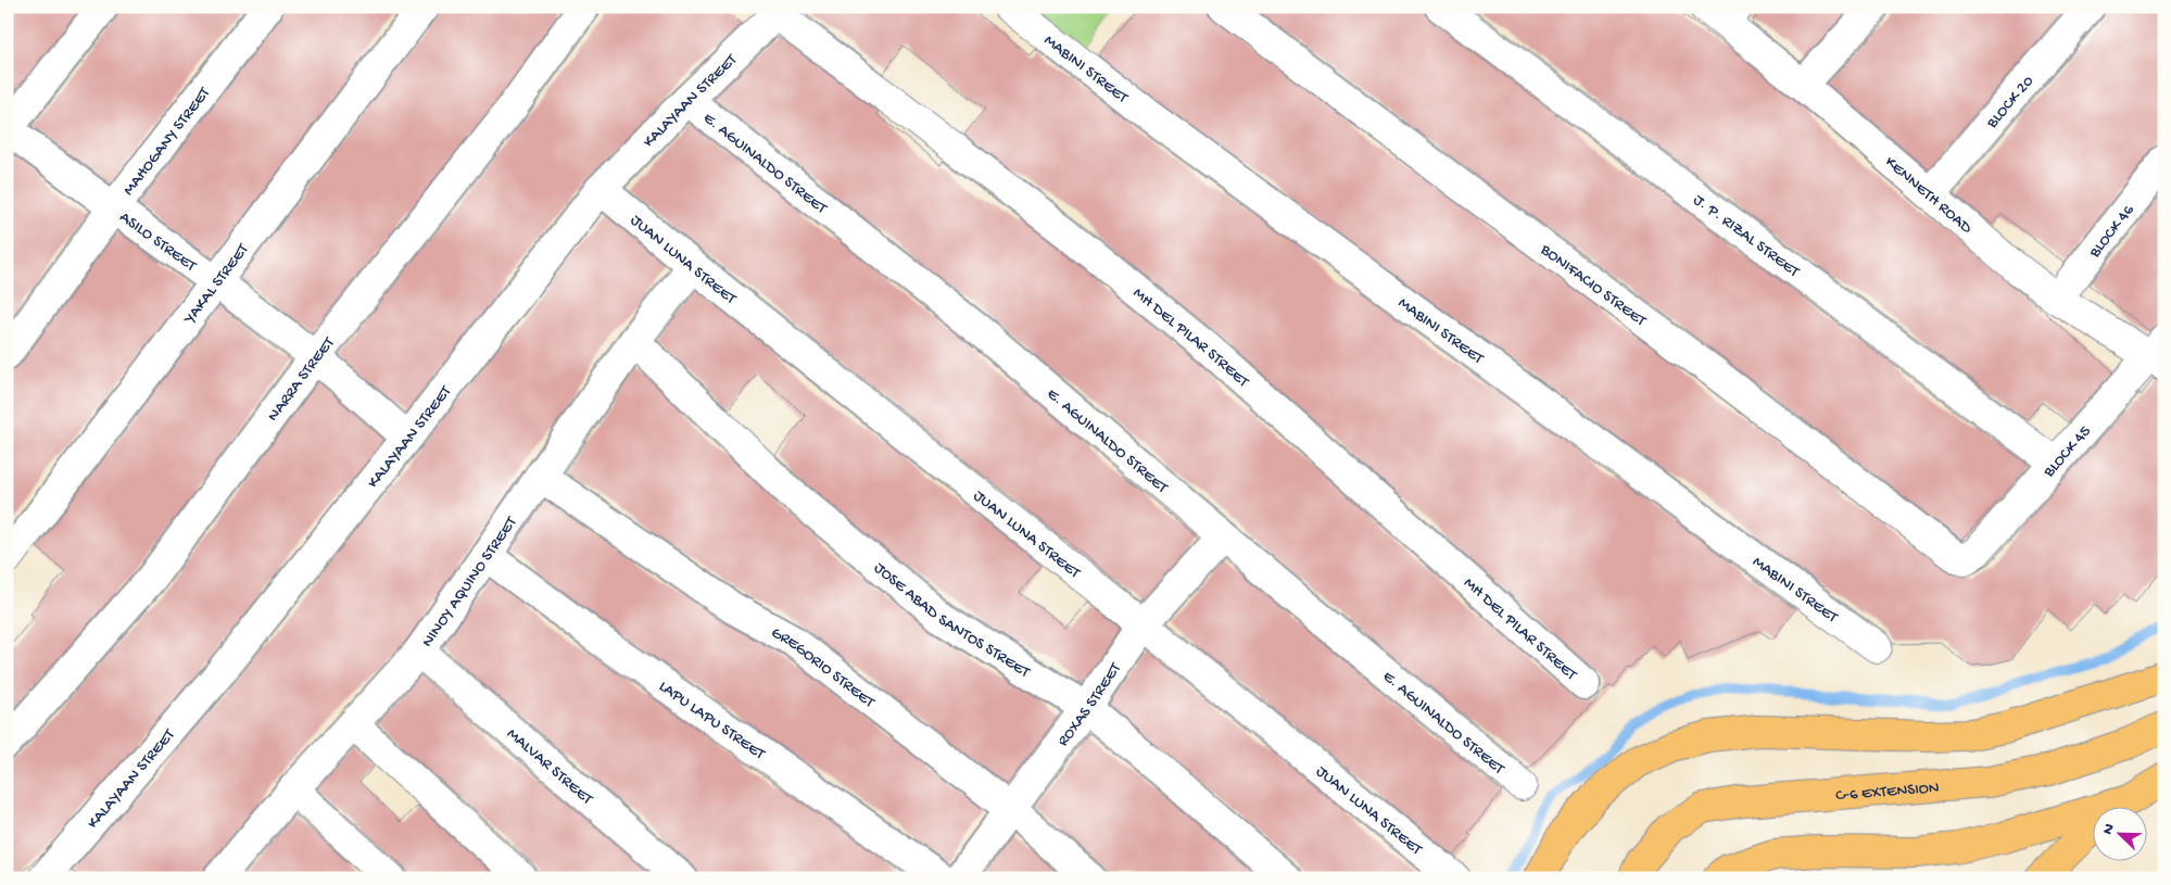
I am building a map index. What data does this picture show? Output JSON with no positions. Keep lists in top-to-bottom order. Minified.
{"streets":{"main road":["C-6 EXTENSION"],"street":["MABINI STREET","KALAYAAN STREET","BLOCK 20","MAHOGANY STREET","E. AGUINALDO STREET","KENNETH ROAD","BLOCK 46","J. P. RIZAL STREET","ASILO STREET","JUAN LUNA STREET","YAKAL STREET","BONIFACIO STREET","MH DEL PILAR STREET","NARRA STREET","BLOCK 45","NINOY AQUINO STREET","JOSE ABAD SANTOS STREET","GREGORIO STREET","ROXAS STREET","LAPU LAPU STREET","MALVAR STREET"]},"crossings":[["KALAYAAN STREET","E. AGUINALDO STREET"],["KALAYAAN STREET","ASILO STREET"],["KALAYAAN STREET","JUAN LUNA STREET"],["KALAYAAN STREET","MH DEL PILAR STREET"],["BLOCK 20","KENNETH ROAD"],["MAHOGANY STREET","ASILO STREET"],["E. AGUINALDO STREET","ROXAS STREET"],["KENNETH ROAD","BLOCK 46"],["KENNETH ROAD","BLOCK 45"],["J. P. RIZAL STREET","BLOCK 45"],["ASILO STREET","YAKAL STREET"],["ASILO STREET","NARRA STREET"],["JUAN LUNA STREET","NINOY AQUINO STREET"],["JUAN LUNA STREET","ROXAS STREET"],["BONIFACIO STREET","BLOCK 45"],["NINOY AQUINO STREET","JOSE ABAD SANTOS STREET"],["NINOY AQUINO STREET","GREGORIO STREET"],["NINOY AQUINO STREET","LAPU LAPU STREET"],["NINOY AQUINO STREET","MALVAR STREET"],["JOSE ABAD SANTOS STREET","ROXAS STREET"],["GREGORIO STREET","ROXAS STREET"]],"north":"top left"}
